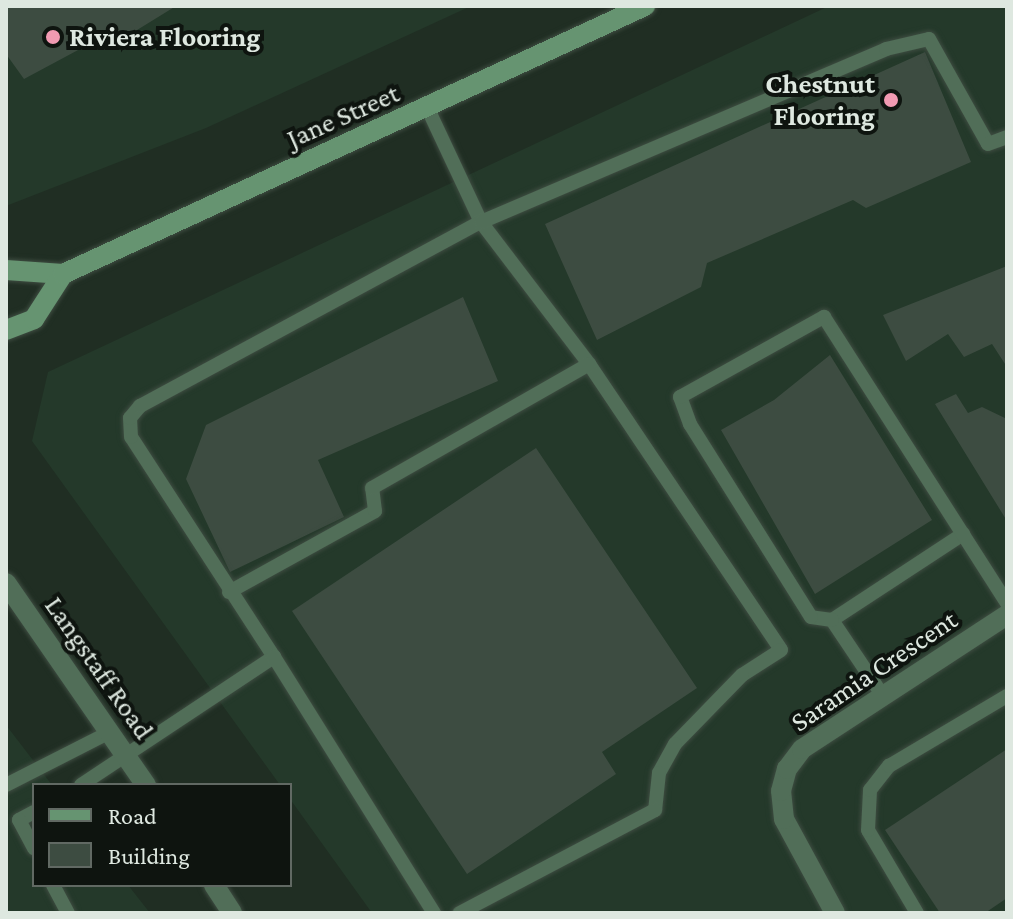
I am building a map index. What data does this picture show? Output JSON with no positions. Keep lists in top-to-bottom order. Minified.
{"streets":{"main road":["Jane Street"],"street":["Langstaff Road","Saramia Crescent"]},"places":["Riviera Flooring","Chestnut Flooring"],"legend":["Road","Building"]}
